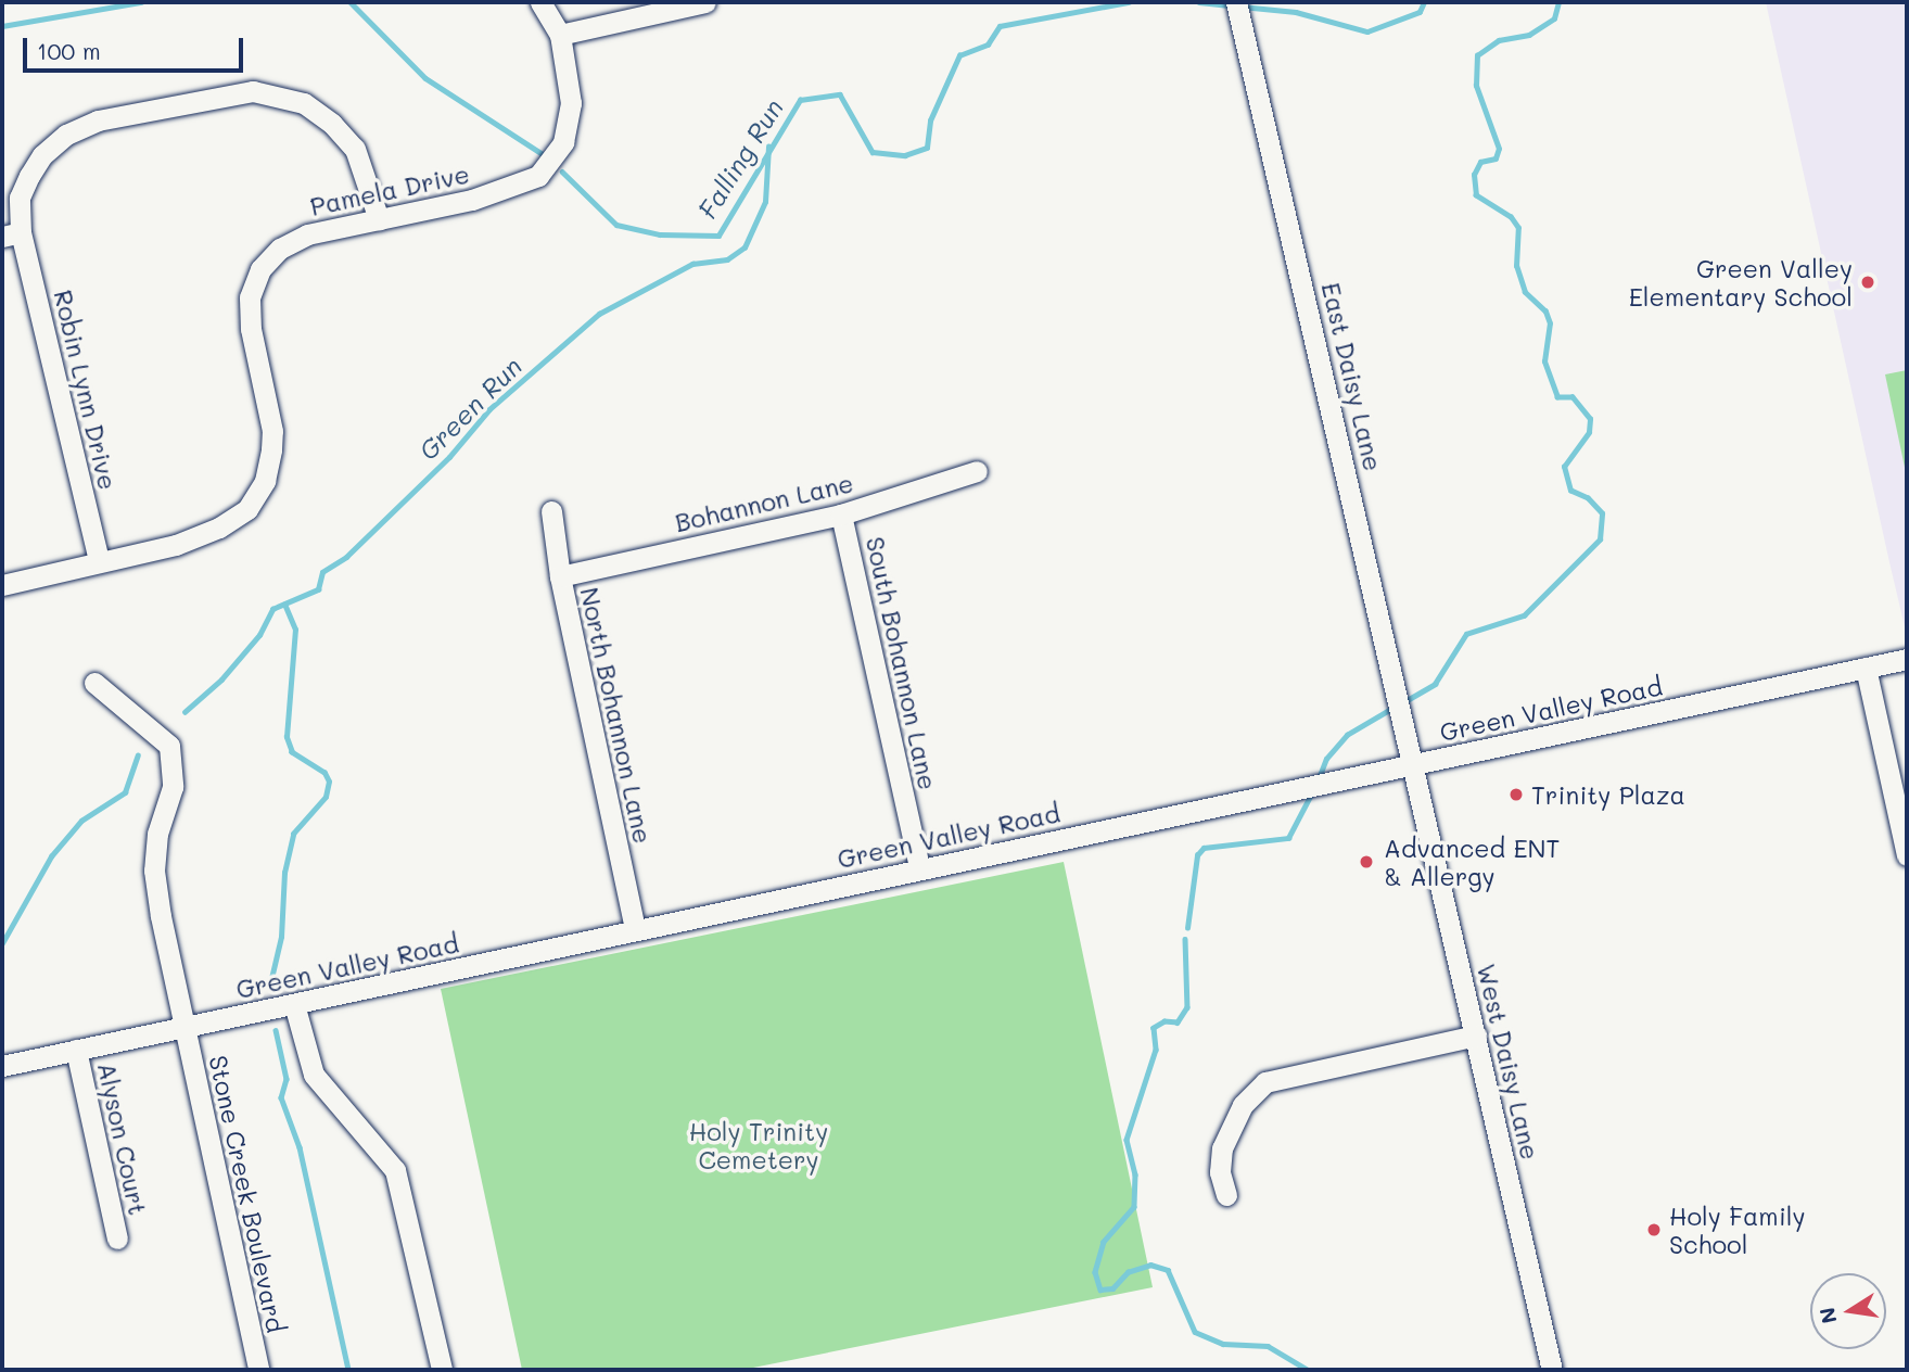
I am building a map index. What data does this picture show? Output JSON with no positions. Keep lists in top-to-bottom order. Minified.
{"streets":{"street":["Pamela Drive","East Daisy Lane","Robin Lynn Drive","Bohannon Lane","South Bohannon Lane","Green Valley Road","North Bohannon Lane","West Daisy Lane","Alyson Court","Stone Creek Boulevard"]},"crossings":[["Pamela Drive","Robin Lynn Drive"],["East Daisy Lane","Green Valley Road"],["East Daisy Lane","West Daisy Lane"],["Bohannon Lane","South Bohannon Lane"],["Bohannon Lane","North Bohannon Lane"],["South Bohannon Lane","Green Valley Road"],["Green Valley Road","North Bohannon Lane"],["Green Valley Road","West Daisy Lane"],["Green Valley Road","Alyson Court"],["Green Valley Road","Stone Creek Boulevard"]],"water":["Falling Run","Green Run"],"parks":["Holy Trinity Cemetery"],"places":["Green Valley Elementary School","Trinity Plaza","Advanced ENT & Allergy","Holy Family School"],"scale_bar":"100 m","north":"left"}
